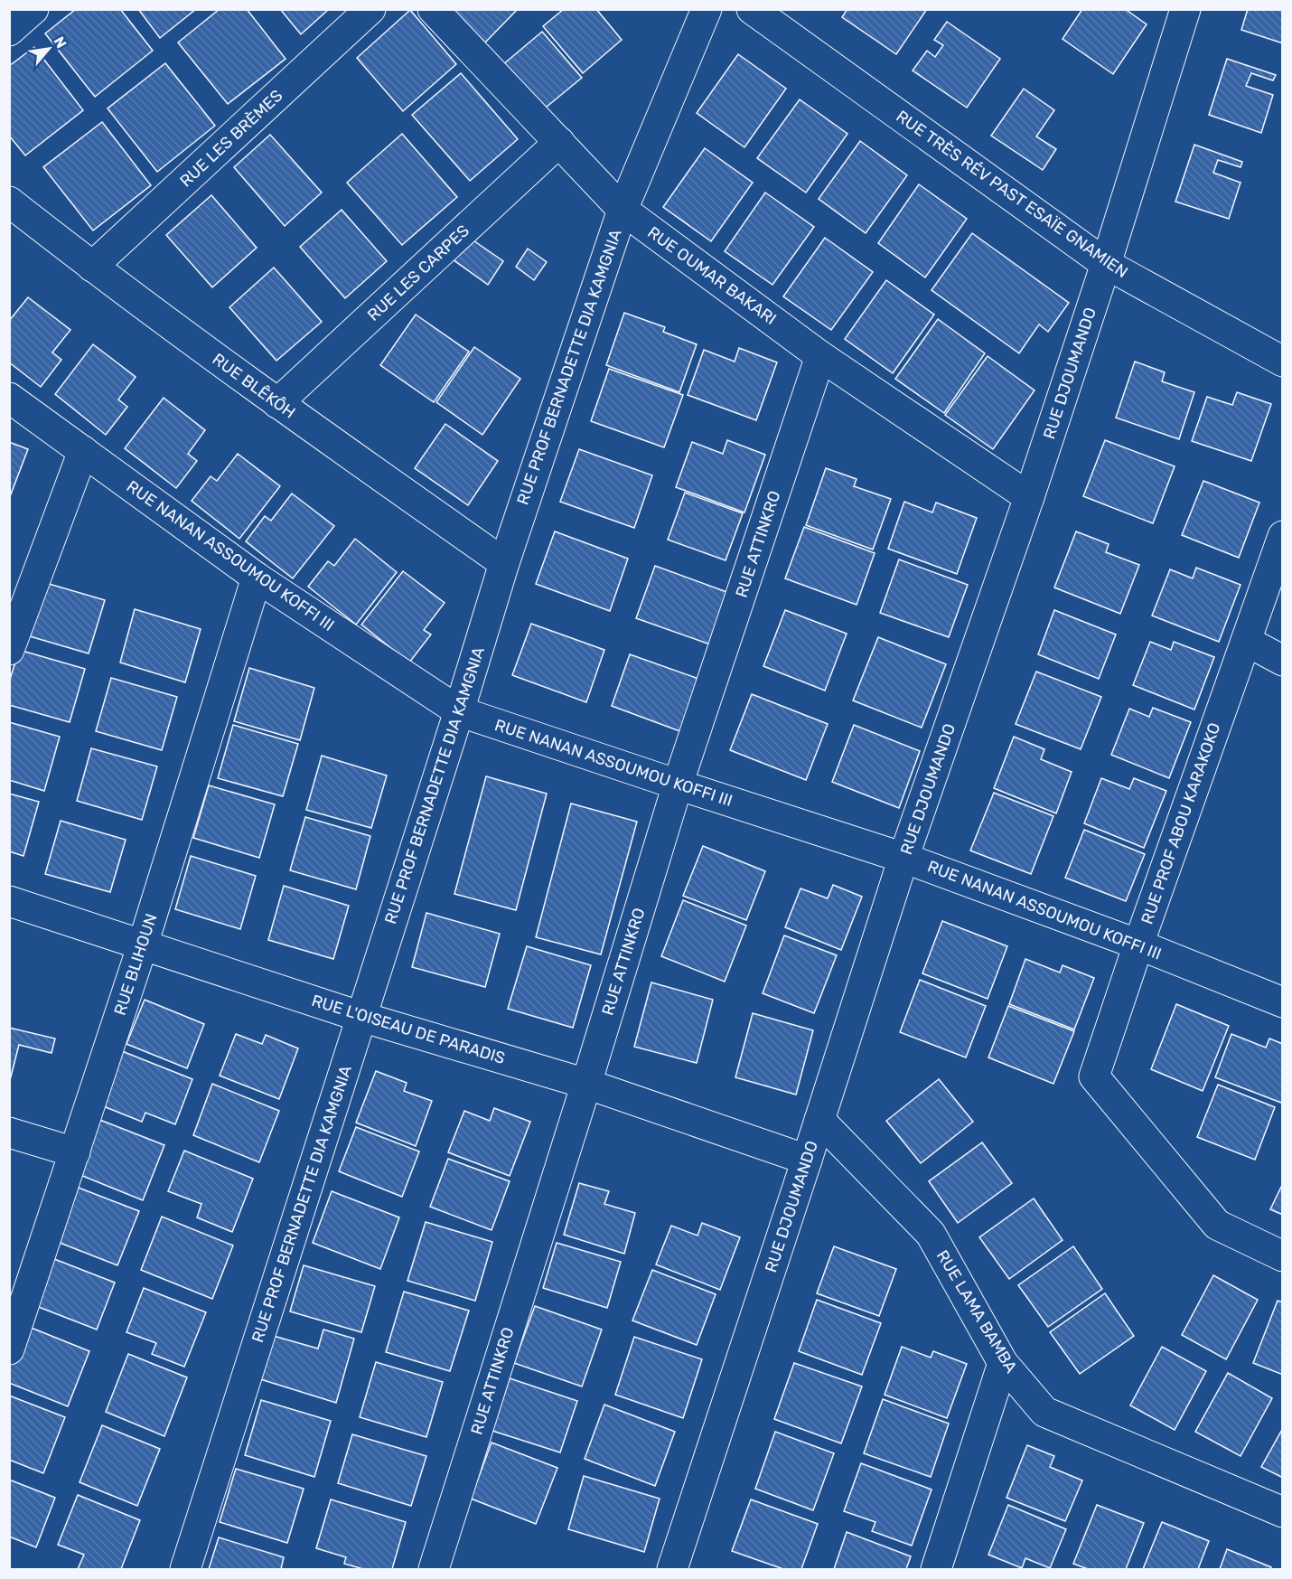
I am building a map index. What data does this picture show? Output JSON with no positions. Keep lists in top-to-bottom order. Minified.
{"streets":{"street":["RUE LES BRÈMES","RUE TRÈS RÉV PAST ESAÏE GNAMIEN","RUE LES CARPES","RUE OUMAR BAKARI","RUE PROF BERNADETTE DIA KAMGNIA","RUE DJOUMANDO","RUE BLÊKÔH","RUE ATTINKRO","RUE NANAN ASSOUMOU KOFFI III","RUE PROF ABOU KARAKOKO","RUE BLIHOUN","RUE L'OISEAU DE PARADIS","RUE LAMA BAMBA"]},"crossings":[["RUE LES BRÈMES","RUE BLÊKÔH"],["RUE TRÈS RÉV PAST ESAÏE GNAMIEN","RUE DJOUMANDO"],["RUE LES CARPES","RUE OUMAR BAKARI"],["RUE LES CARPES","RUE BLÊKÔH"],["RUE OUMAR BAKARI","RUE PROF BERNADETTE DIA KAMGNIA"],["RUE OUMAR BAKARI","RUE DJOUMANDO"],["RUE OUMAR BAKARI","RUE ATTINKRO"],["RUE PROF BERNADETTE DIA KAMGNIA","RUE BLÊKÔH"],["RUE PROF BERNADETTE DIA KAMGNIA","RUE NANAN ASSOUMOU KOFFI III"],["RUE PROF BERNADETTE DIA KAMGNIA","RUE L'OISEAU DE PARADIS"],["RUE DJOUMANDO","RUE NANAN ASSOUMOU KOFFI III"],["RUE DJOUMANDO","RUE L'OISEAU DE PARADIS"],["RUE DJOUMANDO","RUE LAMA BAMBA"],["RUE ATTINKRO","RUE NANAN ASSOUMOU KOFFI III"],["RUE ATTINKRO","RUE L'OISEAU DE PARADIS"],["RUE NANAN ASSOUMOU KOFFI III","RUE PROF ABOU KARAKOKO"],["RUE NANAN ASSOUMOU KOFFI III","RUE BLIHOUN"],["RUE BLIHOUN","RUE L'OISEAU DE PARADIS"]],"north":"top right"}
